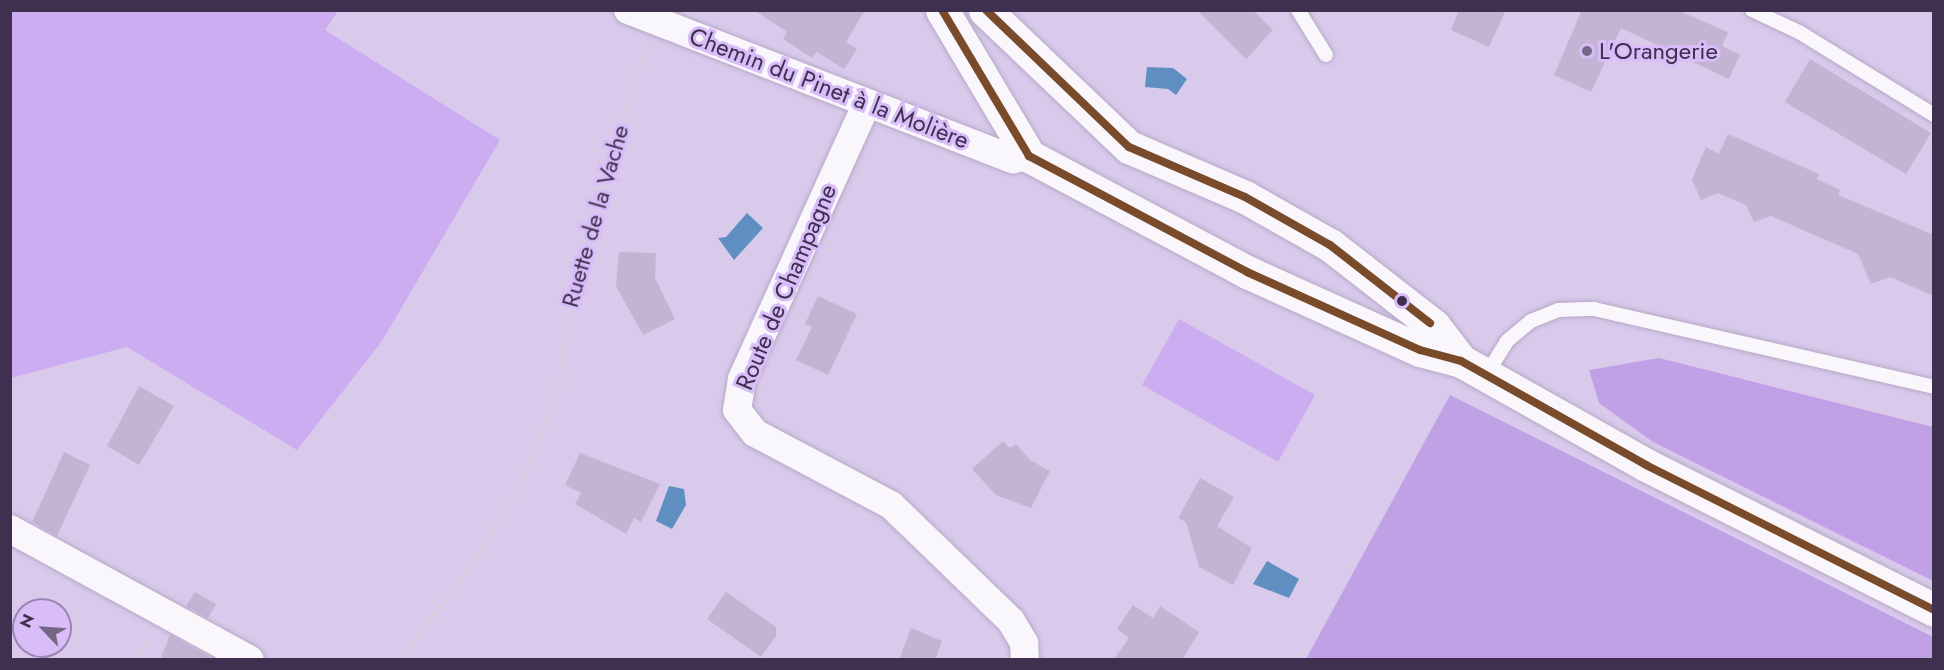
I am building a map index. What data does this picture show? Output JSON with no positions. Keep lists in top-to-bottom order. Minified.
{"streets":{"street":["Chemin du Pinet à la Molière","Route de Champagne"],"path":["Ruette de la Vache"]},"crossings":[["Chemin du Pinet à la Molière","Ruette de la Vache"],["Chemin du Pinet à la Molière","Route de Champagne"]],"places":["L'Orangerie"],"north":"top left"}
